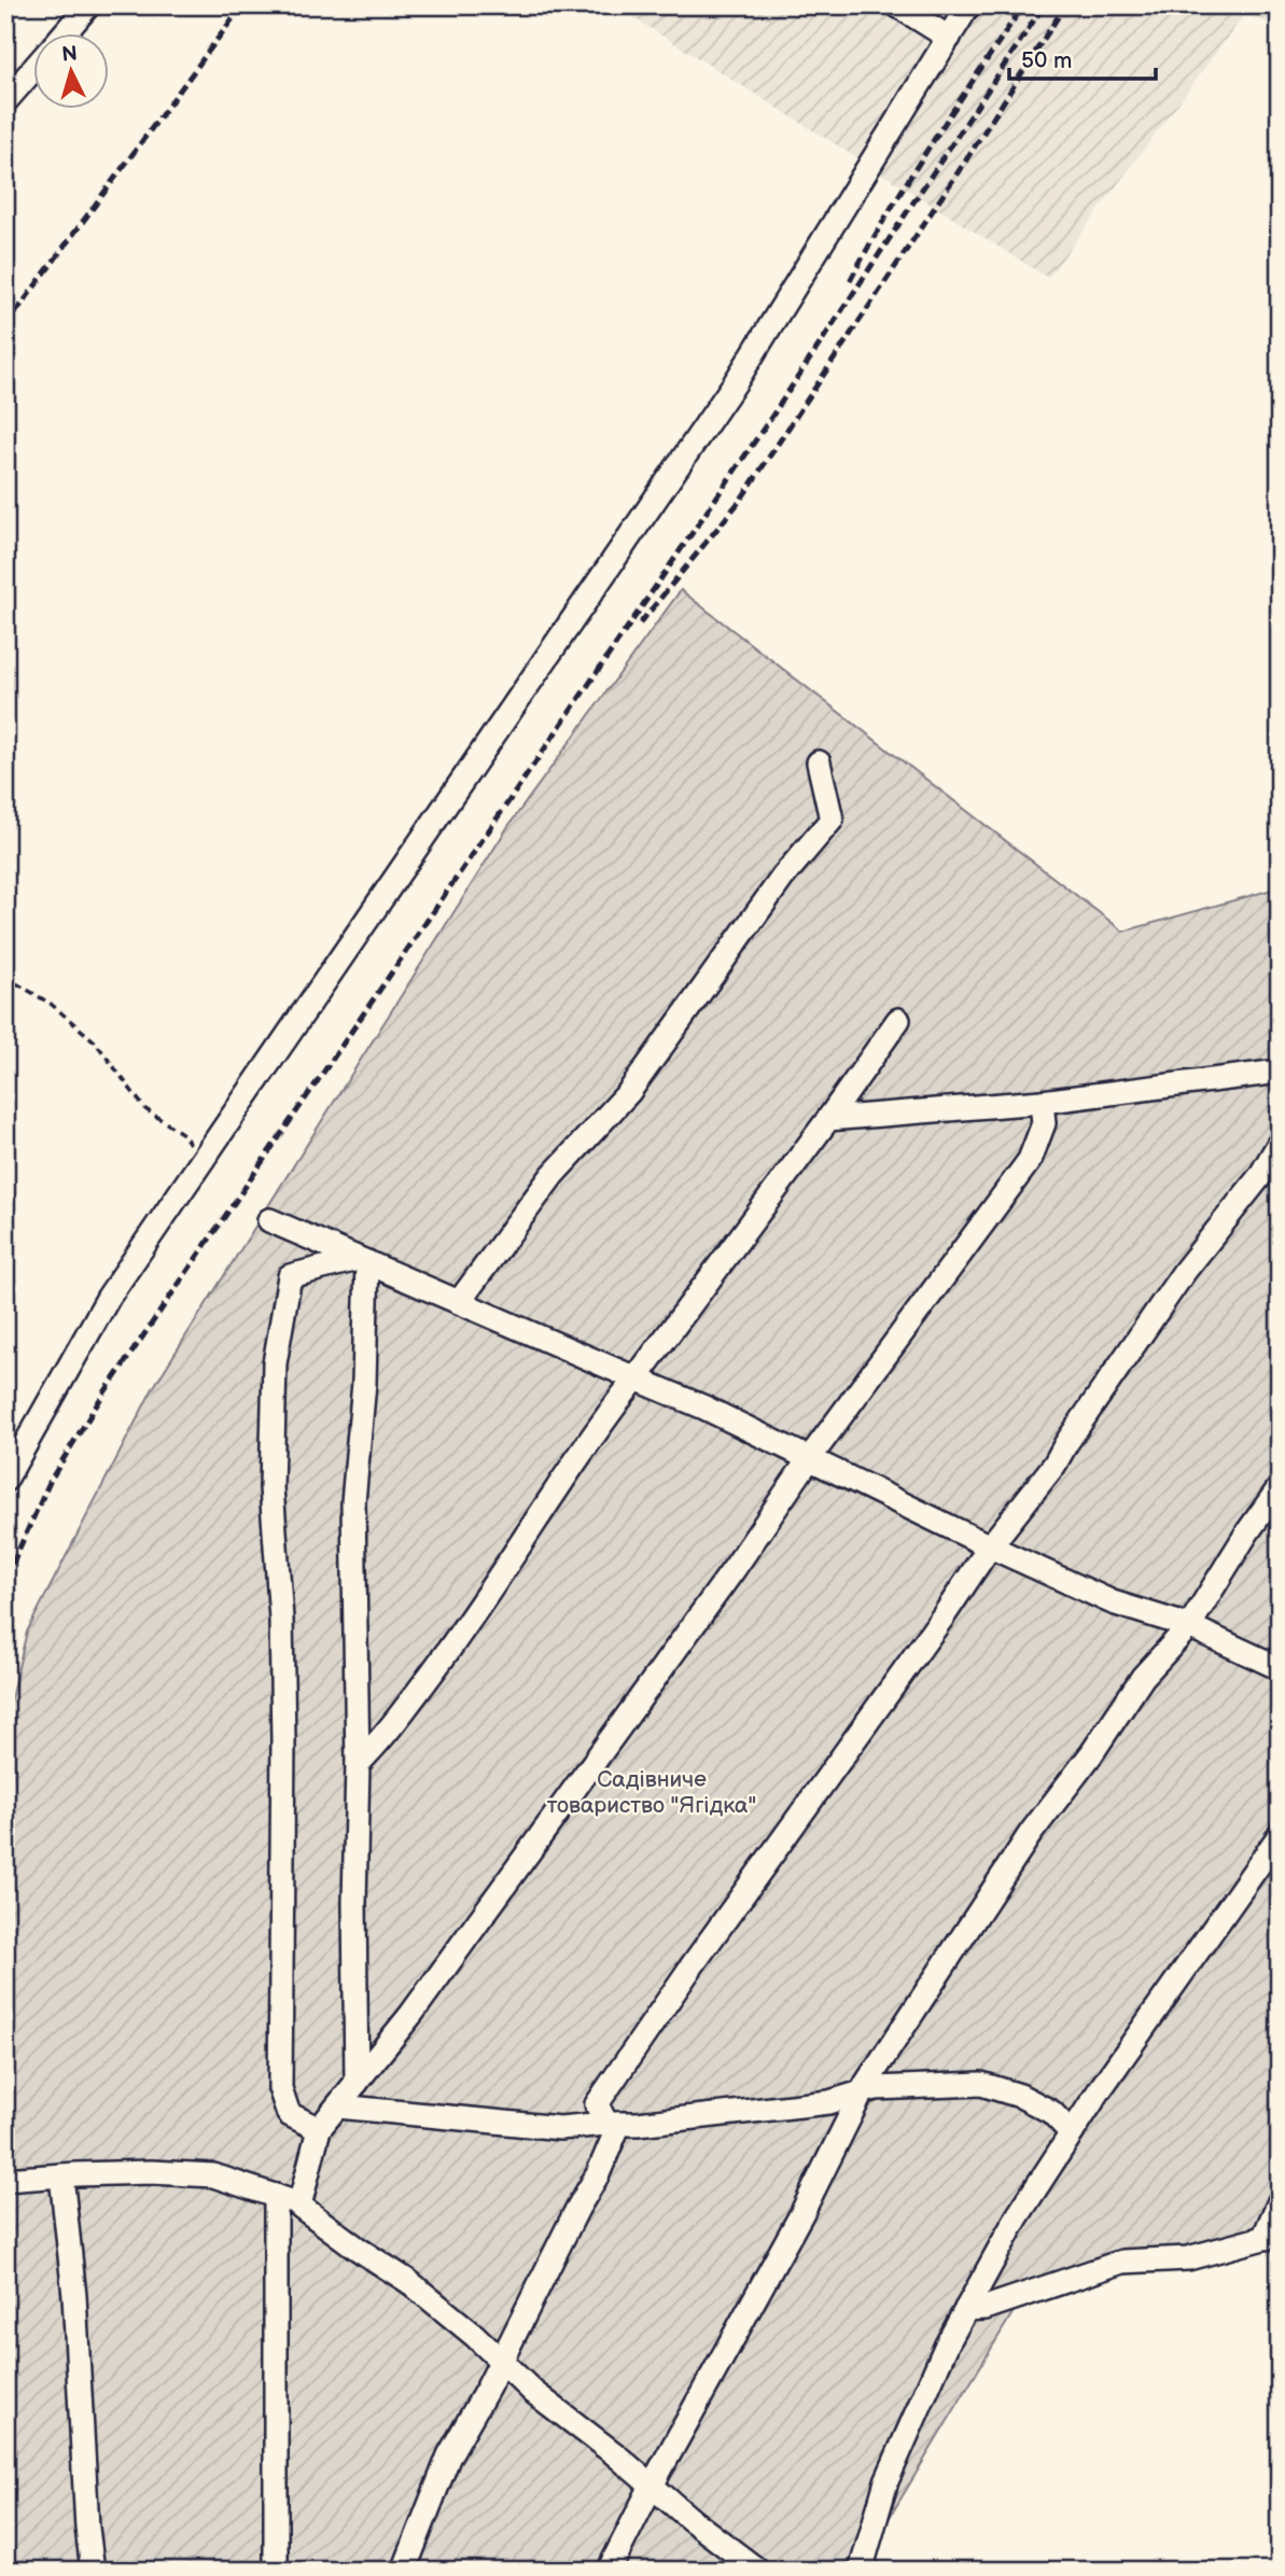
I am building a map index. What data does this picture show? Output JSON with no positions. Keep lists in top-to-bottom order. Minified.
{"parks":["Садівниче товариство \"Ягідка\""],"scale_bar":"50 m","north":"top"}
